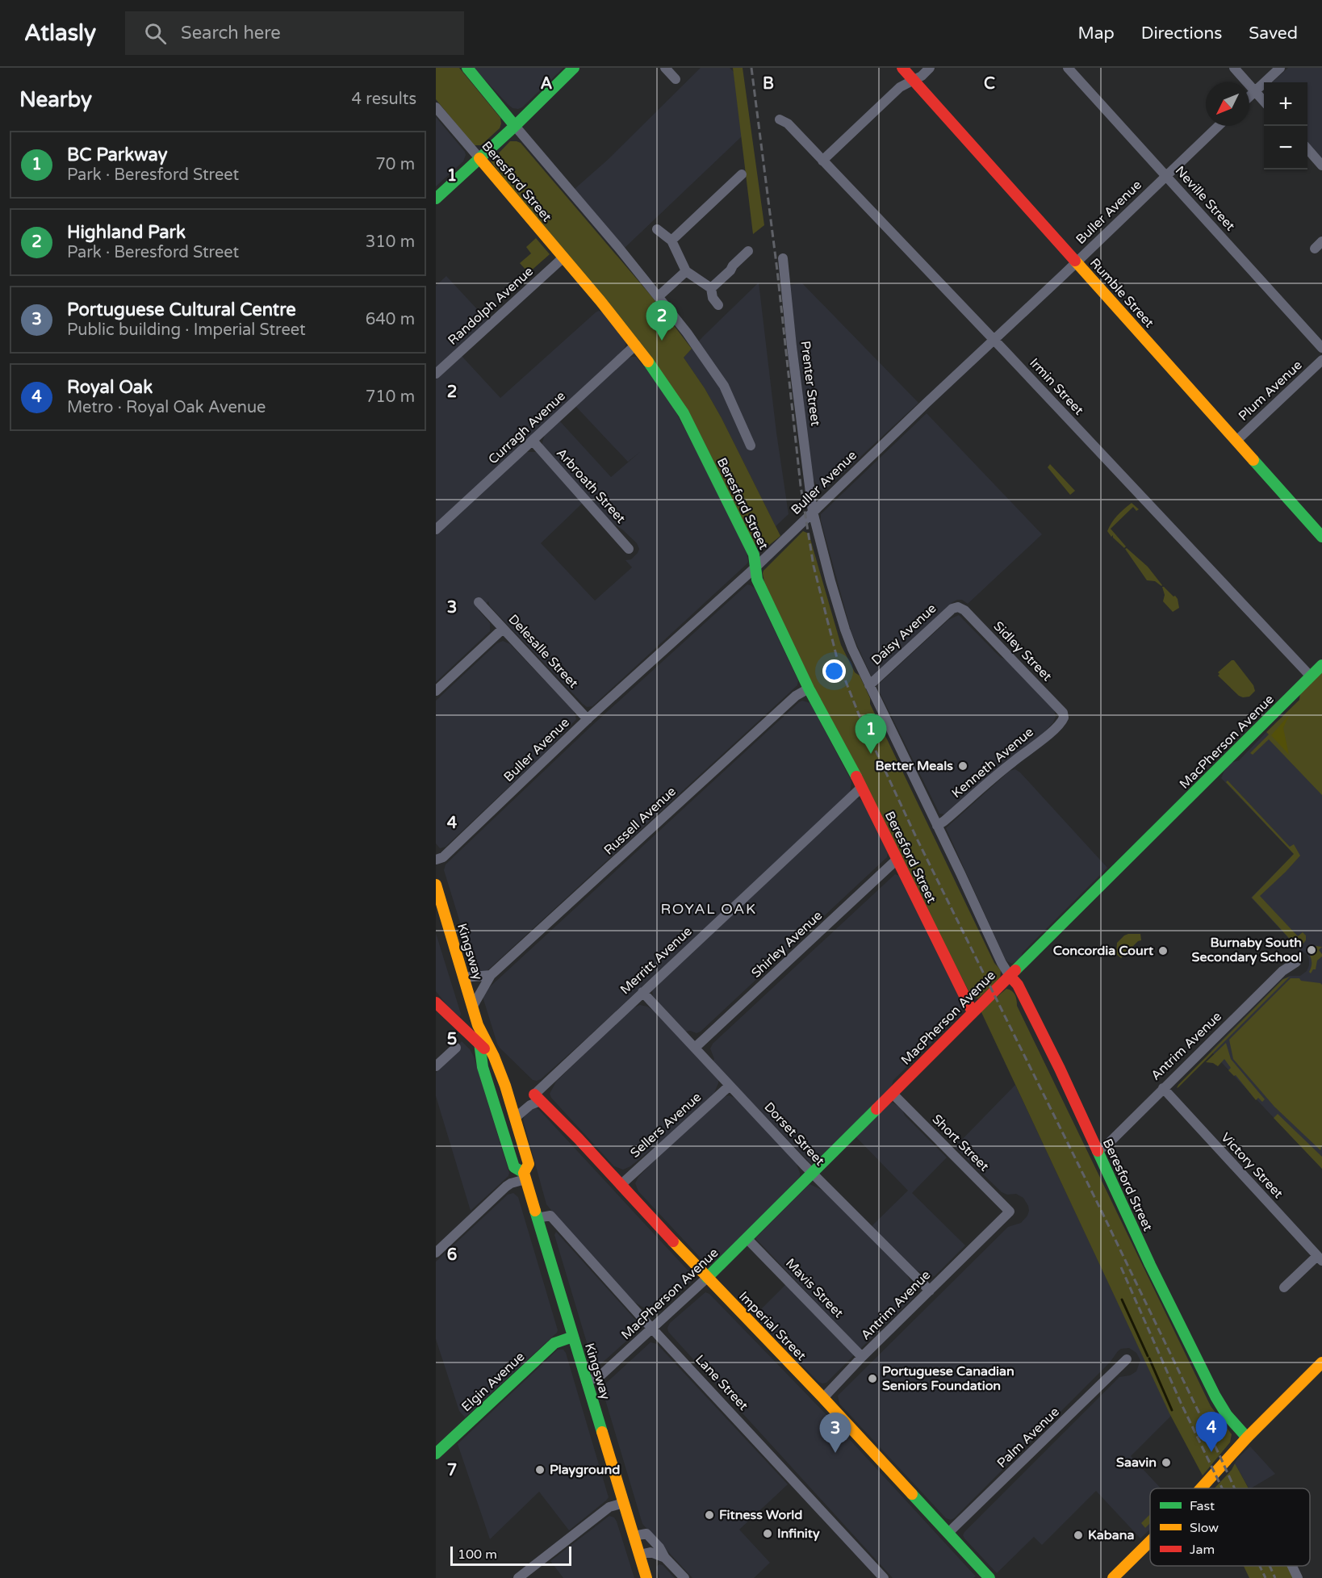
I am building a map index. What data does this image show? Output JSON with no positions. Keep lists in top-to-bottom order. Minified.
{"streets":{"street":["Beresford Street","Neville Street","Buller Avenue","Rumble Street","Randolph Avenue","Prenter Street","Irmin Street","Plum Avenue","Curragh Avenue","Arbroath Street","Daisy Avenue","Delesalle Street","Sidley Street","MacPherson Avenue","Kenneth Avenue","Russell Avenue","Shirley Avenue","Kingsway","Merritt Avenue","Antrim Avenue","Sellers Avenue","Dorset Street","Short Street","Victory Street","Mavis Street","Imperial Street","Elgin Avenue","Lane Street","Palm Avenue"]},"crossings":[["Beresford Street","Buller Avenue"],["Beresford Street","Randolph Avenue"],["Beresford Street","Prenter Street"],["Beresford Street","Curragh Avenue"],["Beresford Street","Daisy Avenue"],["Beresford Street","MacPherson Avenue"],["Beresford Street","Kenneth Avenue"],["Beresford Street","Russell Avenue"],["Beresford Street","Shirley Avenue"],["Beresford Street","Merritt Avenue"],["Beresford Street","Antrim Avenue"],["Neville Street","Buller Avenue"],["Buller Avenue","Rumble Street"],["Buller Avenue","Prenter Street"],["Buller Avenue","Irmin Street"],["Buller Avenue","Delesalle Street"],["Rumble Street","Plum Avenue"],["Irmin Street","MacPherson Avenue"],["Curragh Avenue","Arbroath Street"],["Daisy Avenue","Sidley Street"],["Sidley Street","Kenneth Avenue"],["MacPherson Avenue","Kingsway"],["MacPherson Avenue","Dorset Street"],["MacPherson Avenue","Short Street"],["MacPherson Avenue","Mavis Street"],["MacPherson Avenue","Imperial Street"],["MacPherson Avenue","Lane Street"],["Russell Avenue","Kingsway"],["Shirley Avenue","Dorset Street"],["Kingsway","Merritt Avenue"],["Kingsway","Elgin Avenue"],["Kingsway","Lane Street"],["Merritt Avenue","Dorset Street"],["Merritt Avenue","Imperial Street"],["Antrim Avenue","Dorset Street"],["Antrim Avenue","Short Street"],["Antrim Avenue","Victory Street"],["Antrim Avenue","Mavis Street"],["Antrim Avenue","Imperial Street"],["Sellers Avenue","Dorset Street"],["Sellers Avenue","Imperial Street"],["Imperial Street","Palm Avenue"]],"districts":["ROYAL OAK"],"places":["Better Meals","Burnaby South Secondary School","Concordia Court","Portuguese Canadian Seniors Foundation","Saavin","Playground","Fitness World","Infinity","Kabana"],"legend":["Fast","Slow","Jam"],"scale_bar":"100 m","north":"bottom left","page":{"header":"Atlasly","search":"Search here","nav":["Map","Directions","Saved"],"heading":["Nearby","4 results"],"map_buttons":["+","−"],"list":[{"mark":"1","name":"BC Parkway","note":"Park · Beresford Street","value":"70 m"},{"mark":"2","name":"Highland Park","note":"Park · Beresford Street","value":"310 m"},{"mark":"3","name":"Portuguese Cultural Centre","note":"Public building · Imperial Street","value":"640 m"},{"mark":"4","name":"Royal Oak","note":"Metro · Royal Oak Avenue","value":"710 m"}],"pins":["2","1","4","3"],"scale":"100 m"},"grid":{"columns":["A","B","C"],"rows":["1","2","3","4","5","6","7"]}}
